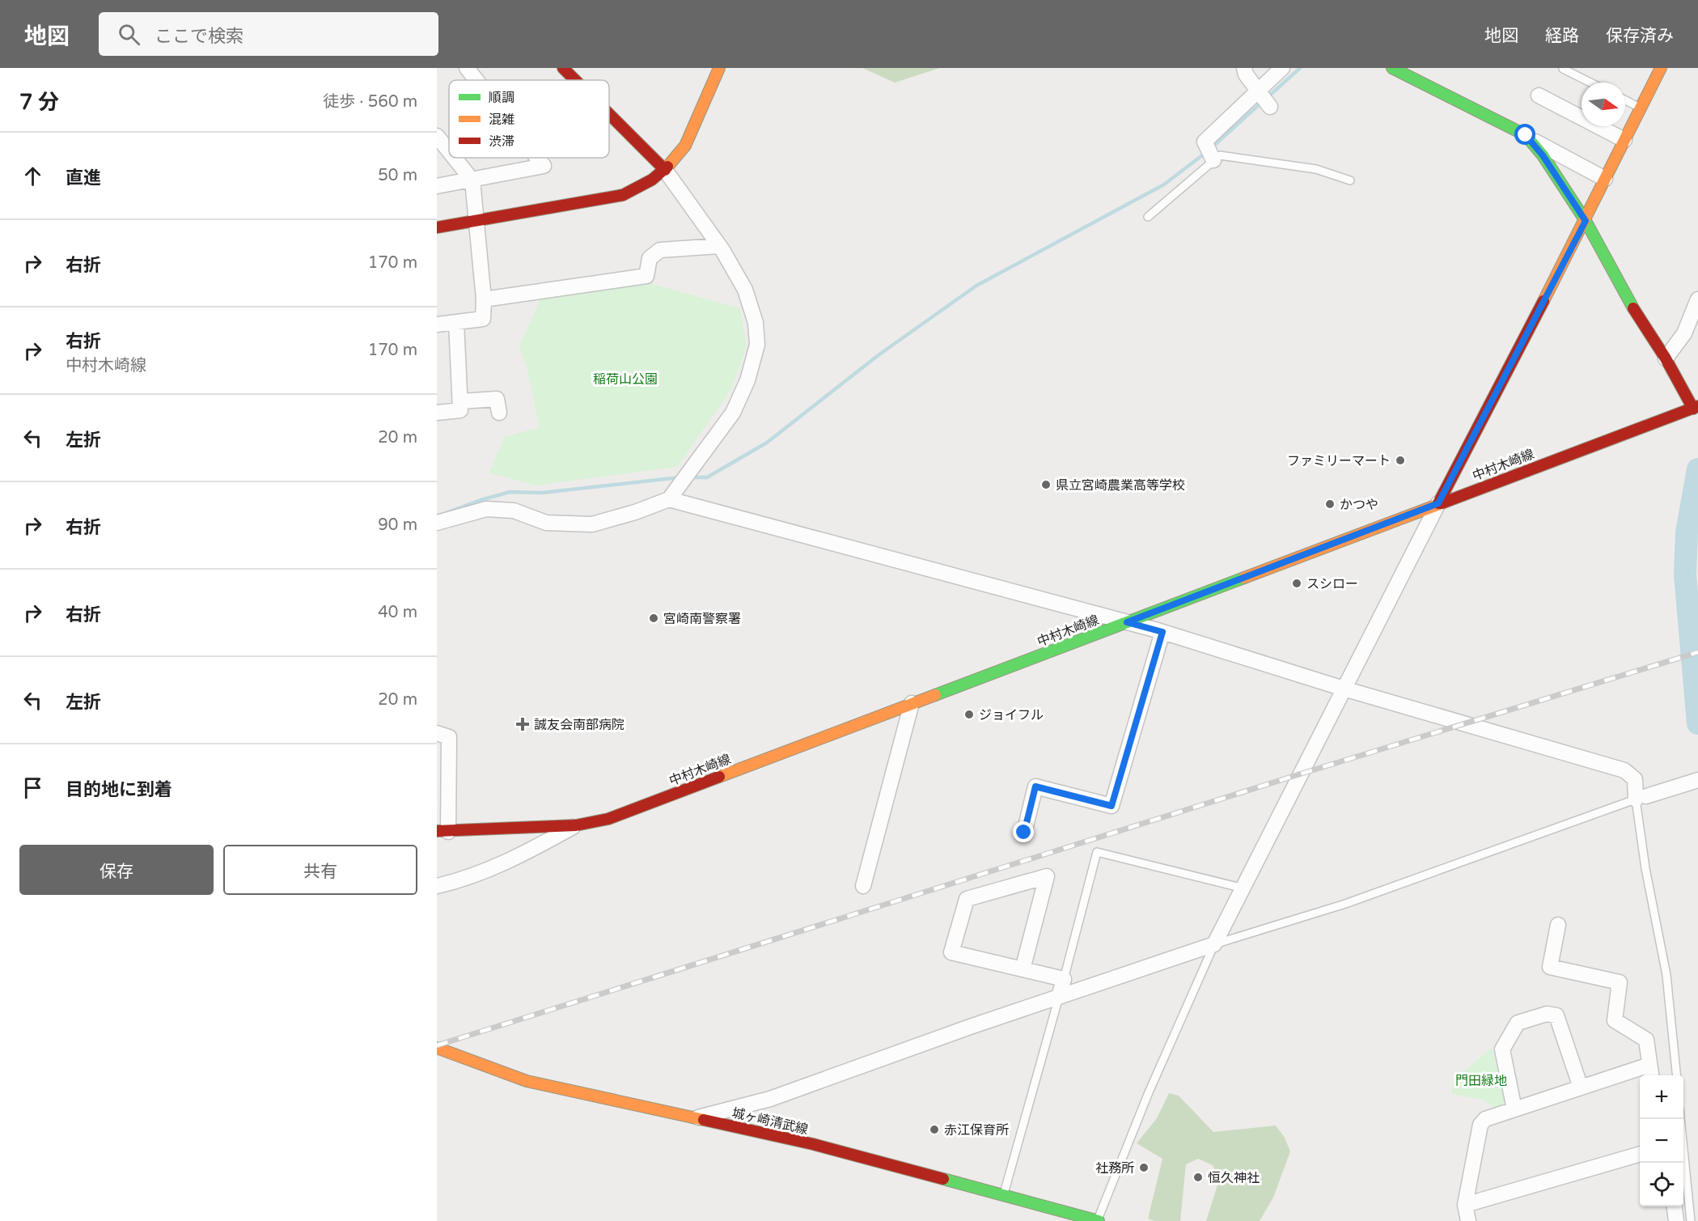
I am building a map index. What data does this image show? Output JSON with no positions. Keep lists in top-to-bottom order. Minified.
{"streets":{"main road":["中村木崎線","城ヶ崎清武線"]},"parks":["稲荷山公園","門田緑地"],"places":{"other":["ファミリーマート","県立宮崎農業高等学校","かつや","スシロー","宮崎南警察署","ジョイフル","赤江保育所","社務所","恒久神社"],"health":["誠友会南部病院"]},"legend":["順調","混雑","渋滞"],"north":"right","page":{"header":"地図","search":"ここで検索","nav":["地図","経路","保存済み"],"heading":["7 分","徒歩 · 560 m"],"list":[["直進","50 m"],["右折","170 m"],["右折","中村木崎線","170 m"],["左折","20 m"],["右折","90 m"],["右折","40 m"],["左折","20 m"],"目的地に到着"],"buttons":["保存","共有"],"map_buttons":["+","−"]}}
